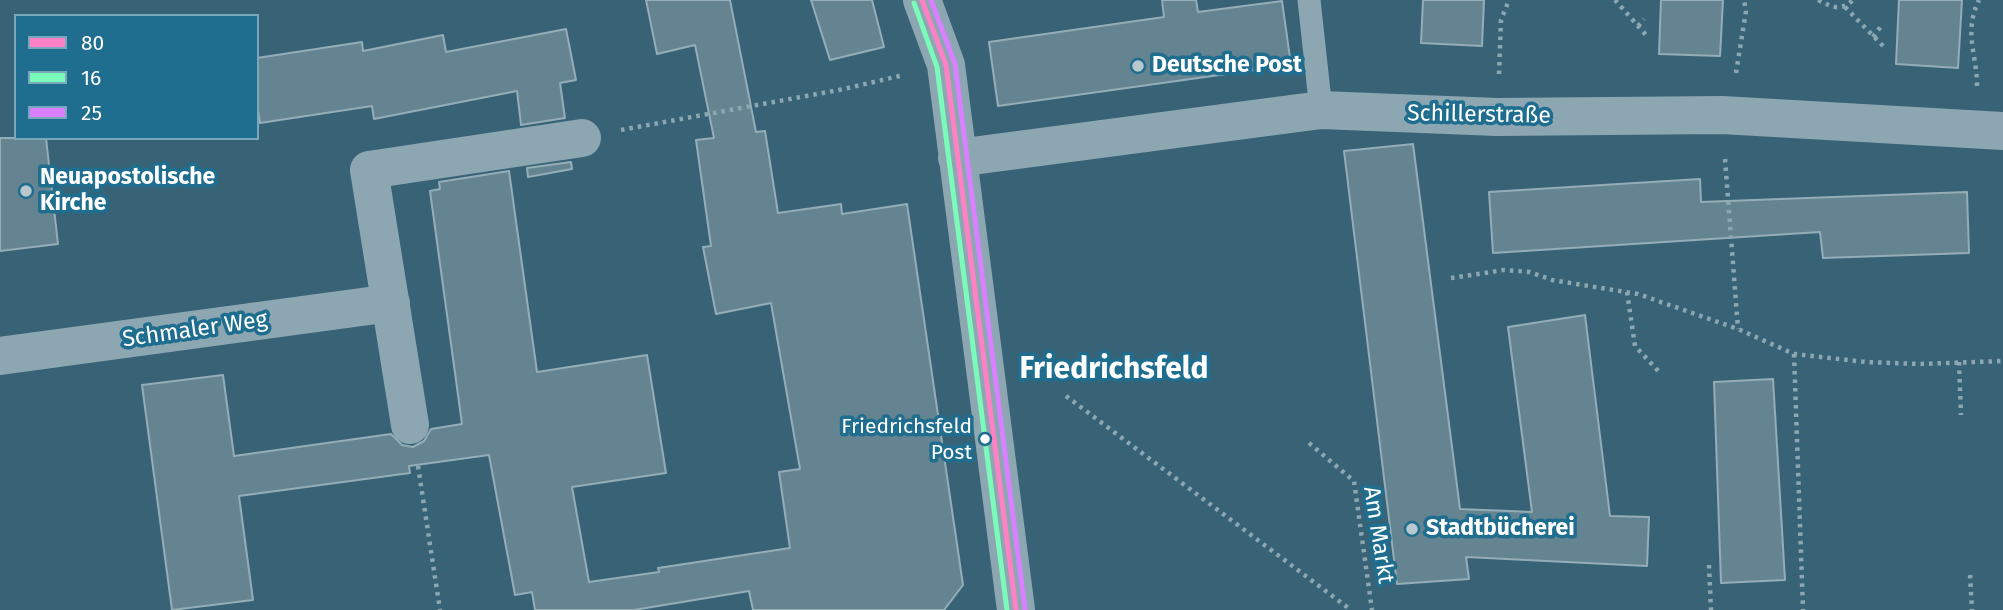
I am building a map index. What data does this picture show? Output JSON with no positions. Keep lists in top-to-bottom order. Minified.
{"streets":{"street":["Schillerstraße","Schmaler Weg"],"path":["Am Markt"]},"districts":["Friedrichsfeld"],"places":["Deutsche Post","Neuapostolische Kirche","Friedrichsfeld Post","Stadtbücherei"],"lines":["transit line 80","transit line 25","transit line 16"],"legend":["80","16","25"]}
